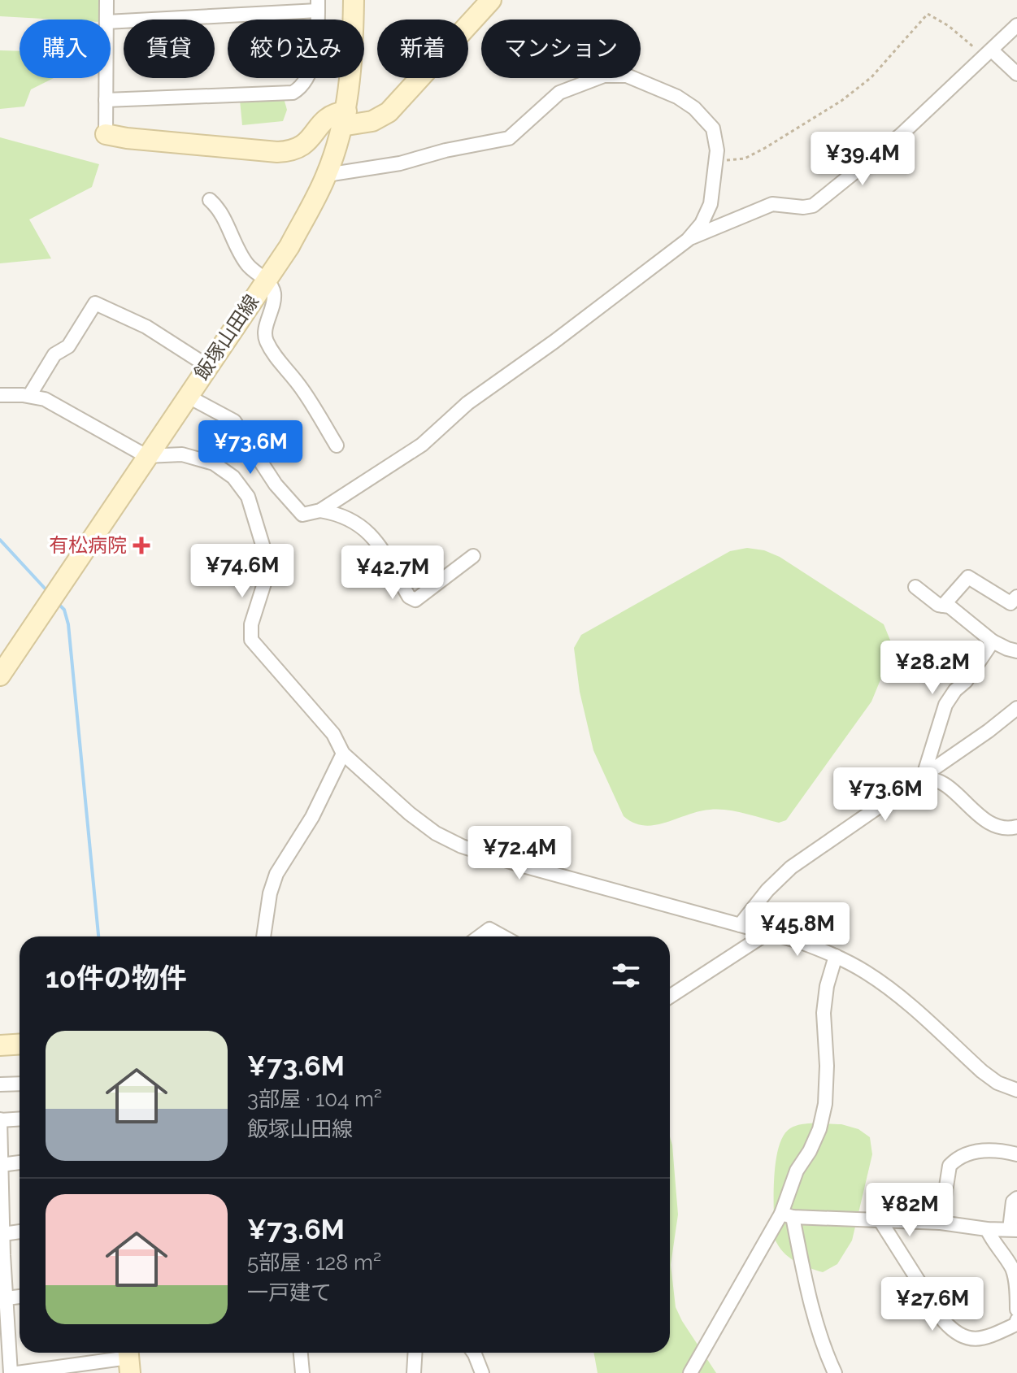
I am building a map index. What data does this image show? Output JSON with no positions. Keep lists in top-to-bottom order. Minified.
{"streets":{"main road":["飯塚山田線"]},"places":{"health":["有松病院"]},"page":{"chip":["購入","賃貸","絞り込み","新着","マンション"],"price":["¥39.4M","¥73.6M","¥74.6M","¥42.7M","¥28.2M","¥73.6M","¥72.4M","¥45.8M","¥82M","¥27.6M"],"heading":"10件の物件","list":[{"name":"¥73.6M","note":"3部屋 · 104 m² · 飯塚山田線"},{"name":"¥73.6M","note":"5部屋 · 128 m² · 一戸建て"}]}}
